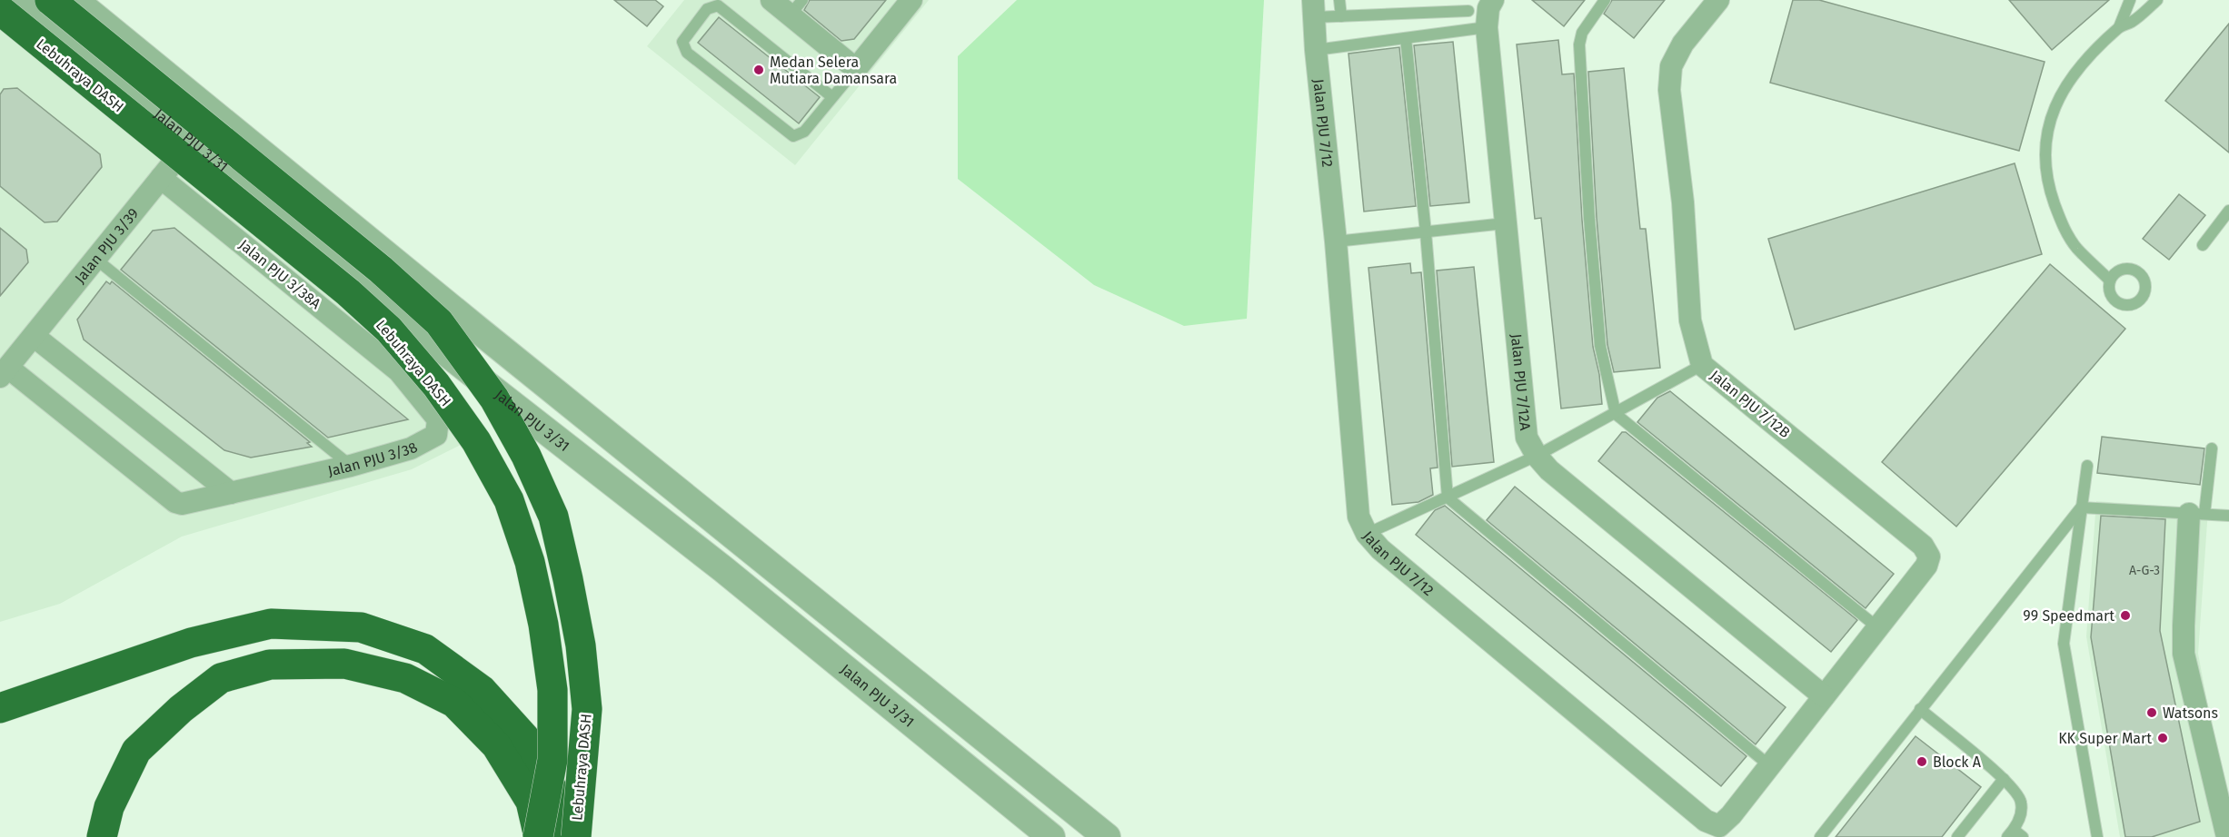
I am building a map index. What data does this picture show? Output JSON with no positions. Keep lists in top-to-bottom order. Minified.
{"streets":{"highway":["Lebuhraya DASH"],"street":["Jalan PJU 7/12","Jalan PJU 3/31","Jalan PJU 3/39","Jalan PJU 3/38A","Jalan PJU 7/12A","Jalan PJU 7/12B","Jalan PJU 3/38"]},"crossings":[["Jalan PJU 7/12","Jalan PJU 7/12A"],["Jalan PJU 7/12","Jalan PJU 7/12B"],["Jalan PJU 3/31","Jalan PJU 3/39"],["Jalan PJU 3/39","Jalan PJU 3/38A"],["Jalan PJU 3/39","Jalan PJU 3/38"],["Jalan PJU 3/38A","Jalan PJU 3/38"],["Jalan PJU 7/12A","Jalan PJU 7/12B"]],"places":["Medan Selera Mutiara Damansara","99 Speedmart","Watsons","KK Super Mart","Block A"],"house_numbers":["A-G-3"]}
